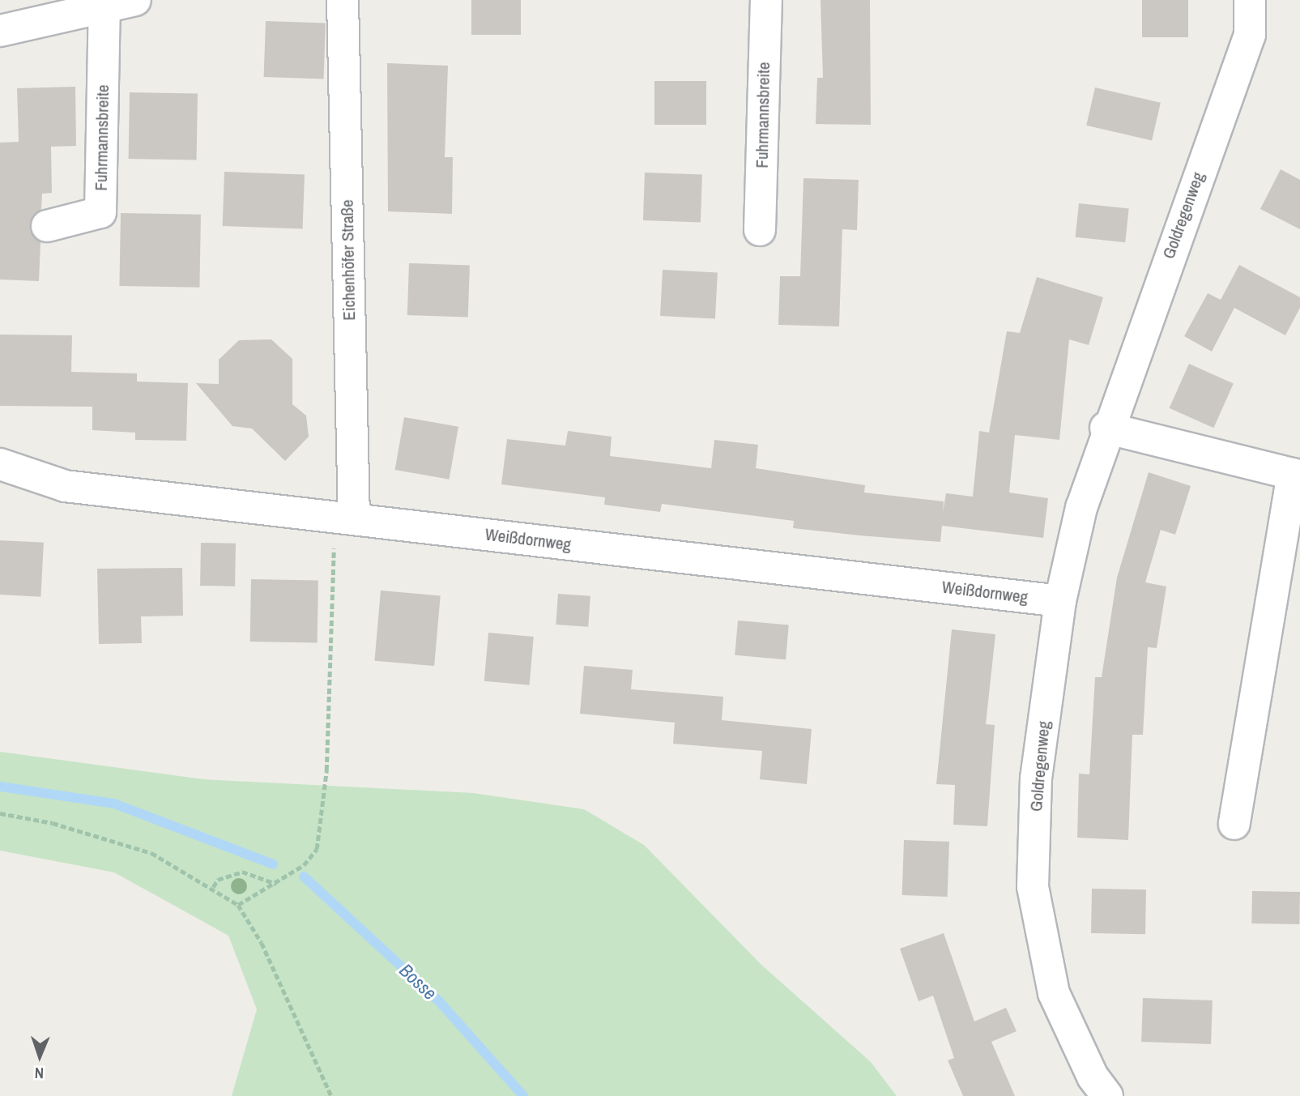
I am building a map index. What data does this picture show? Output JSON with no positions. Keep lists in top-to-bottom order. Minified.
{"streets":{"street":["Fuhrmannsbreite","Goldregenweg","Eichenhöfer Straße","Weißdornweg"]},"crossings":[["Goldregenweg","Weißdornweg"],["Eichenhöfer Straße","Weißdornweg"]],"water":["Bosse"],"north":"bottom"}
